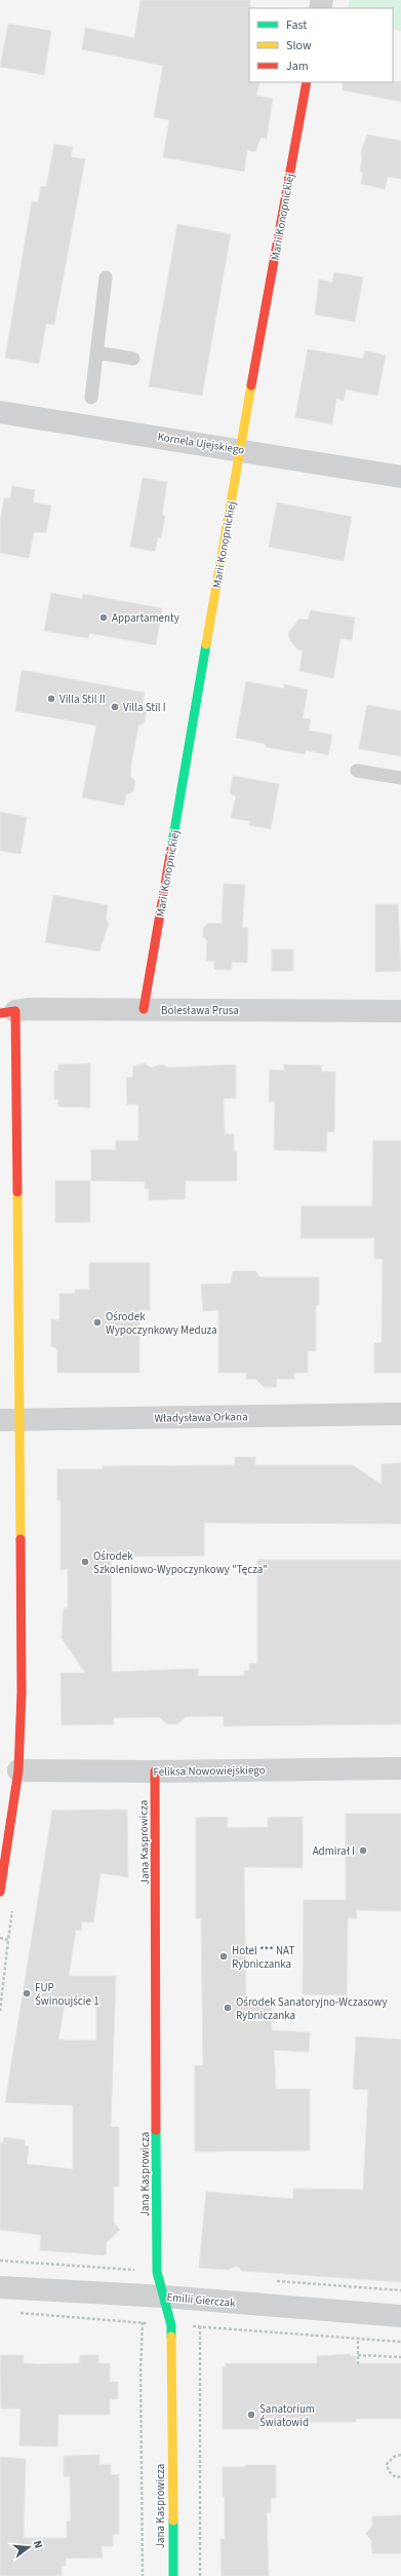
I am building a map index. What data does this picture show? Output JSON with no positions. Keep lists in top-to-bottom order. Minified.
{"streets":{"street":["Marii Konopnickiej","Kornela Ujejskiego","Bolesława Prusa","Władysława Orkana","Feliksa Nowowiejskiego","Jana Kasprowicza","Emilii Gierczak"]},"crossings":[["Marii Konopnickiej","Kornela Ujejskiego"],["Marii Konopnickiej","Bolesława Prusa"],["Feliksa Nowowiejskiego","Jana Kasprowicza"],["Jana Kasprowicza","Emilii Gierczak"]],"places":["Appartamenty","Villa Stil II","Villa Stil I","Ośrodek Wypoczynkowy Meduza","Ośrodek Szkoleniowo-Wypoczynkowy \"Tęcza\"","Admirał I","Hotel *** NAT Rybniczanka","FUP Świnoujście 1","Ośrodek Sanatoryjno-Wczasowy Rybniczanka","Sanatorium Światowid"],"legend":["Fast","Slow","Jam"],"north":"right"}
